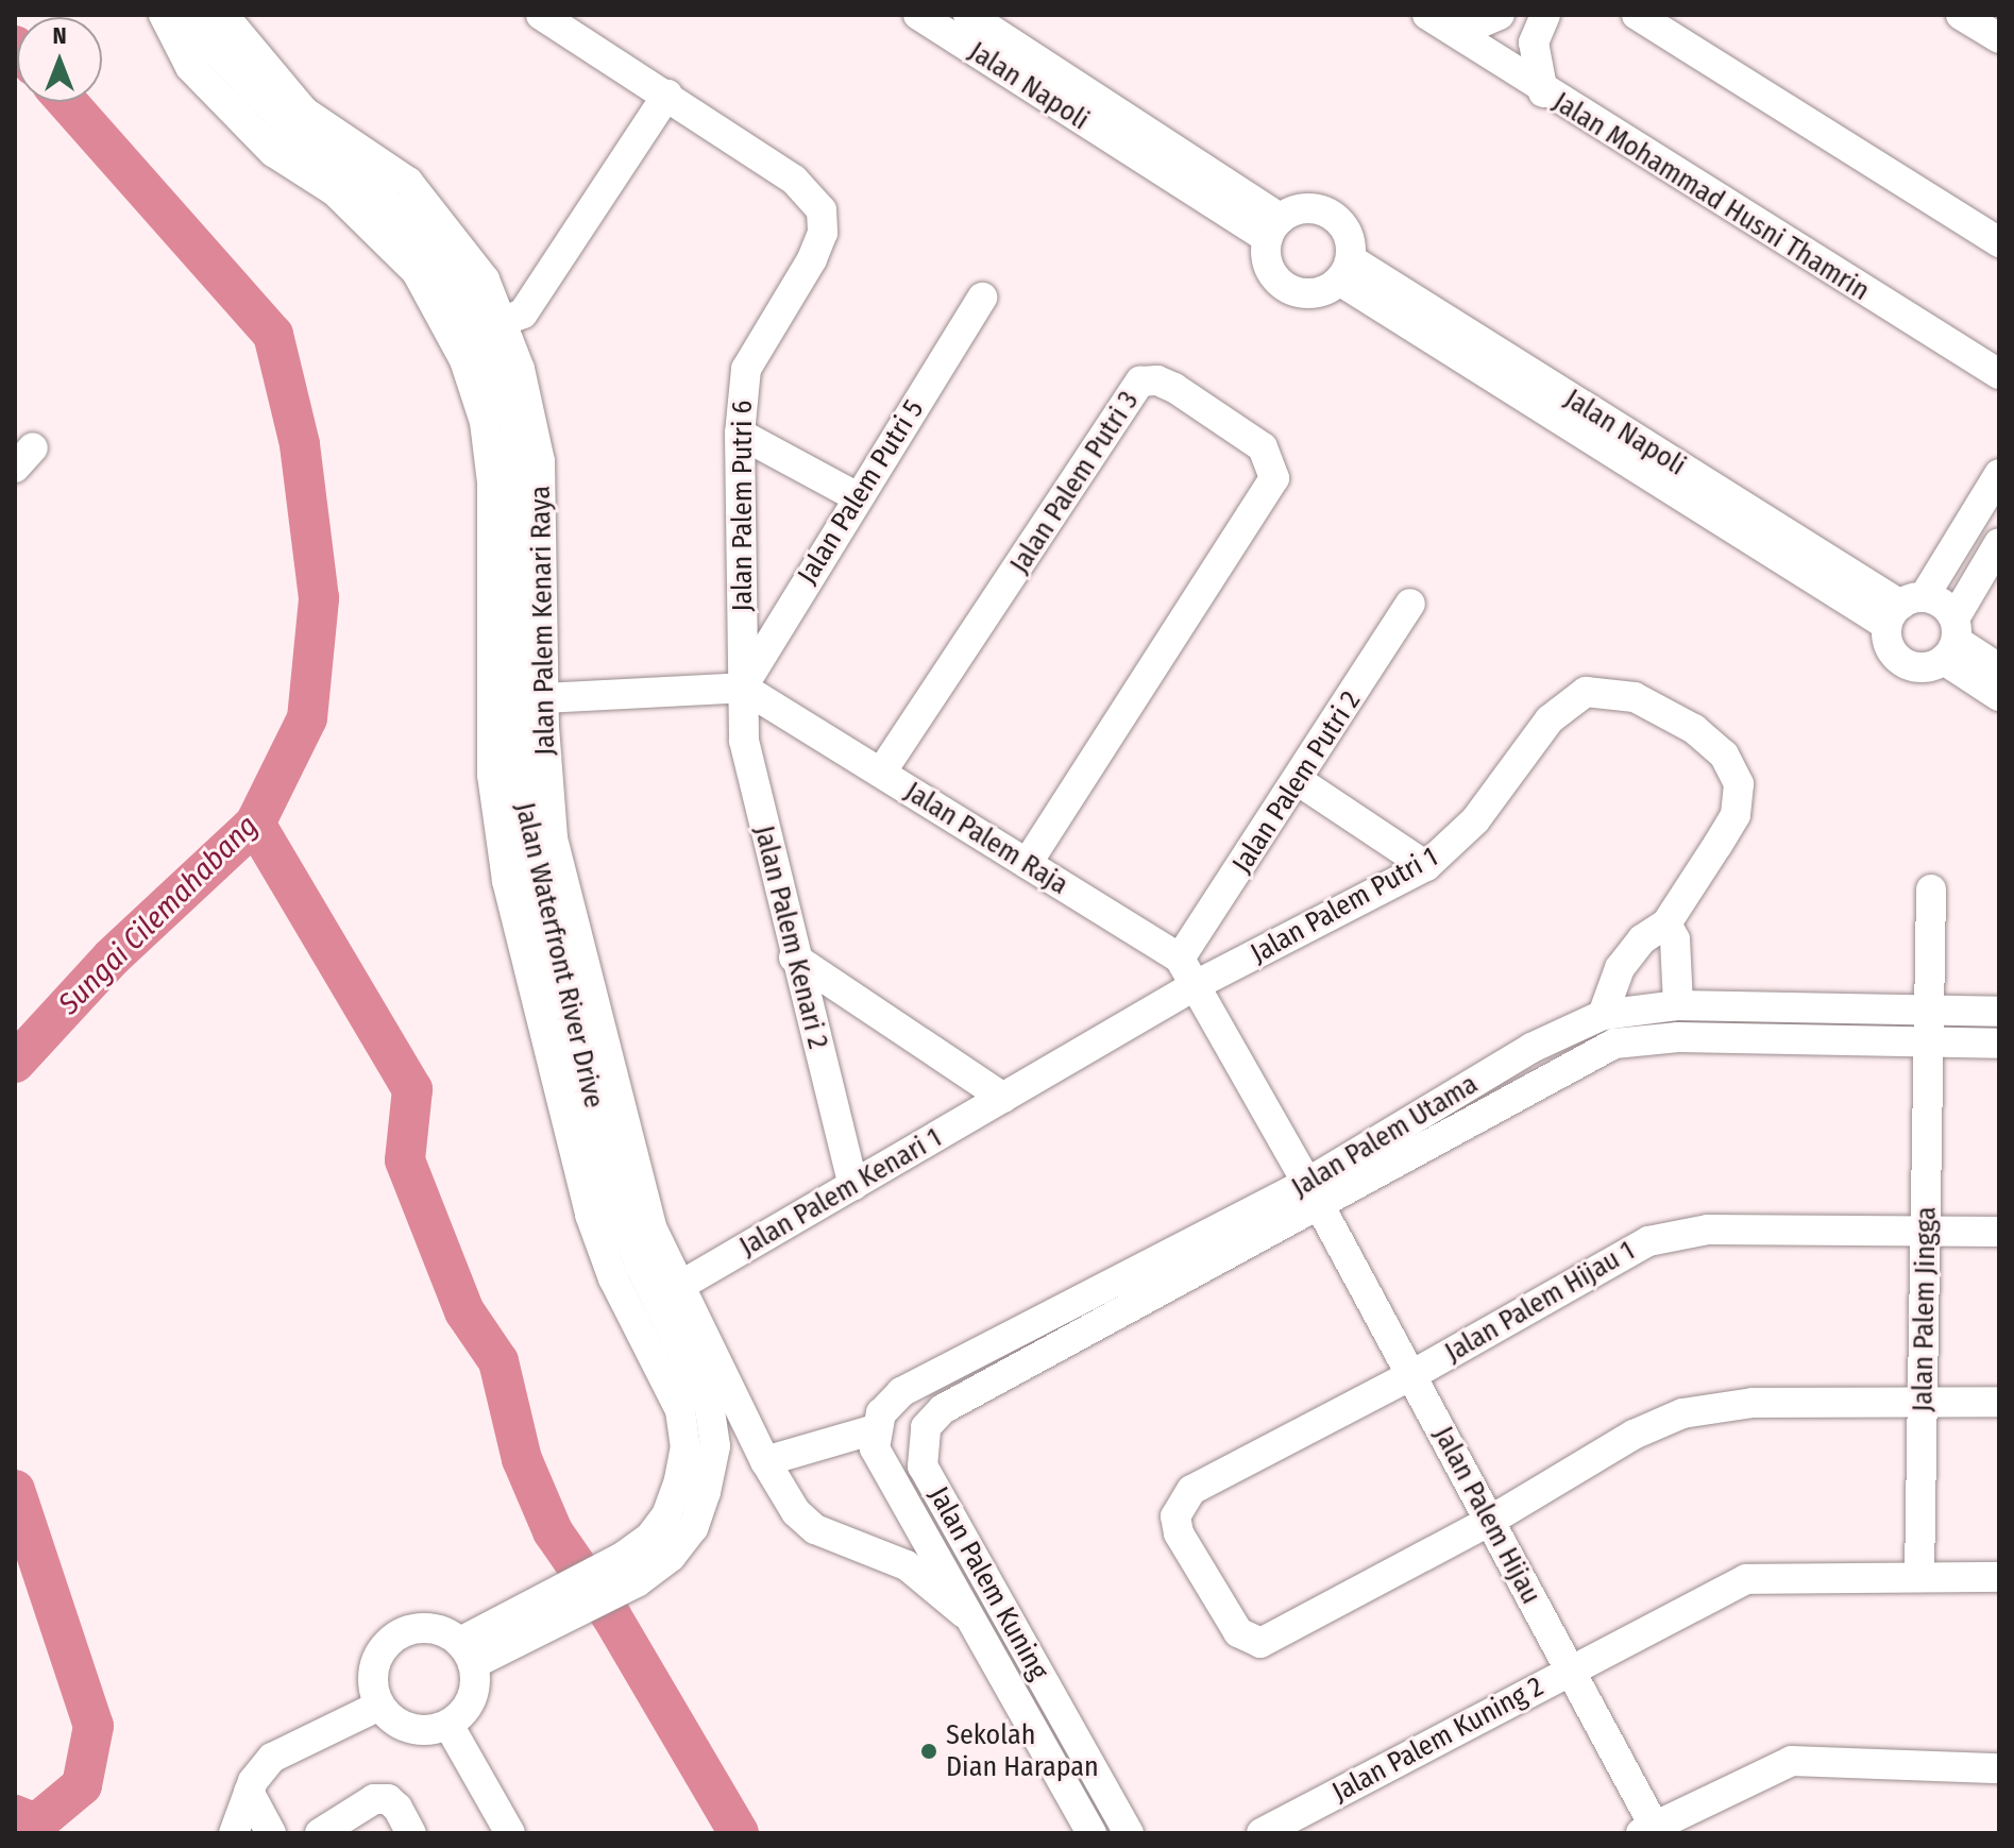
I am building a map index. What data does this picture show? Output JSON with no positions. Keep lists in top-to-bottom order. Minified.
{"streets":{"street":["Jalan Napoli","Jalan Mohammad Husni Thamrin","Jalan Palem Putri 3","Jalan Palem Putri 5","Jalan Palem Putri 6","Jalan Palem Kenari Raya","Jalan Palem Putri 2","Jalan Palem Raja","Jalan Palem Putri 1","Jalan Palem Kenari 2","Jalan Waterfront River Drive","Jalan Palem Utama","Jalan Palem Kenari 1","Jalan Palem Hijau 1","Jalan Palem Jingga","Jalan Palem Hijau","Jalan Palem Kuning","Jalan Palem Kuning 2"]},"crossings":[["Jalan Palem Putri 3","Jalan Palem Raja"],["Jalan Palem Putri 5","Jalan Palem Putri 6"],["Jalan Palem Putri 5","Jalan Palem Raja"],["Jalan Palem Putri 5","Jalan Palem Kenari 2"],["Jalan Palem Putri 6","Jalan Palem Raja"],["Jalan Palem Putri 6","Jalan Palem Kenari 2"],["Jalan Palem Kenari Raya","Jalan Palem Kenari 1"],["Jalan Palem Kenari Raya","Jalan Palem Kuning"],["Jalan Palem Putri 2","Jalan Palem Raja"],["Jalan Palem Raja","Jalan Palem Putri 1"],["Jalan Palem Raja","Jalan Palem Kenari 2"],["Jalan Palem Raja","Jalan Palem Utama"],["Jalan Palem Raja","Jalan Palem Kenari 1"],["Jalan Palem Raja","Jalan Palem Hijau"],["Jalan Palem Putri 1","Jalan Palem Utama"],["Jalan Palem Putri 1","Jalan Palem Kenari 1"],["Jalan Palem Kenari 2","Jalan Palem Kenari 1"],["Jalan Palem Utama","Jalan Palem Jingga"],["Jalan Palem Utama","Jalan Palem Hijau"],["Jalan Palem Utama","Jalan Palem Kuning"],["Jalan Palem Hijau 1","Jalan Palem Jingga"],["Jalan Palem Hijau 1","Jalan Palem Hijau"],["Jalan Palem Jingga","Jalan Palem Kuning 2"],["Jalan Palem Hijau","Jalan Palem Kuning 2"]],"water":["Sungai Cilemahabang"],"places":["Sekolah Dian Harapan"],"north":"top"}
